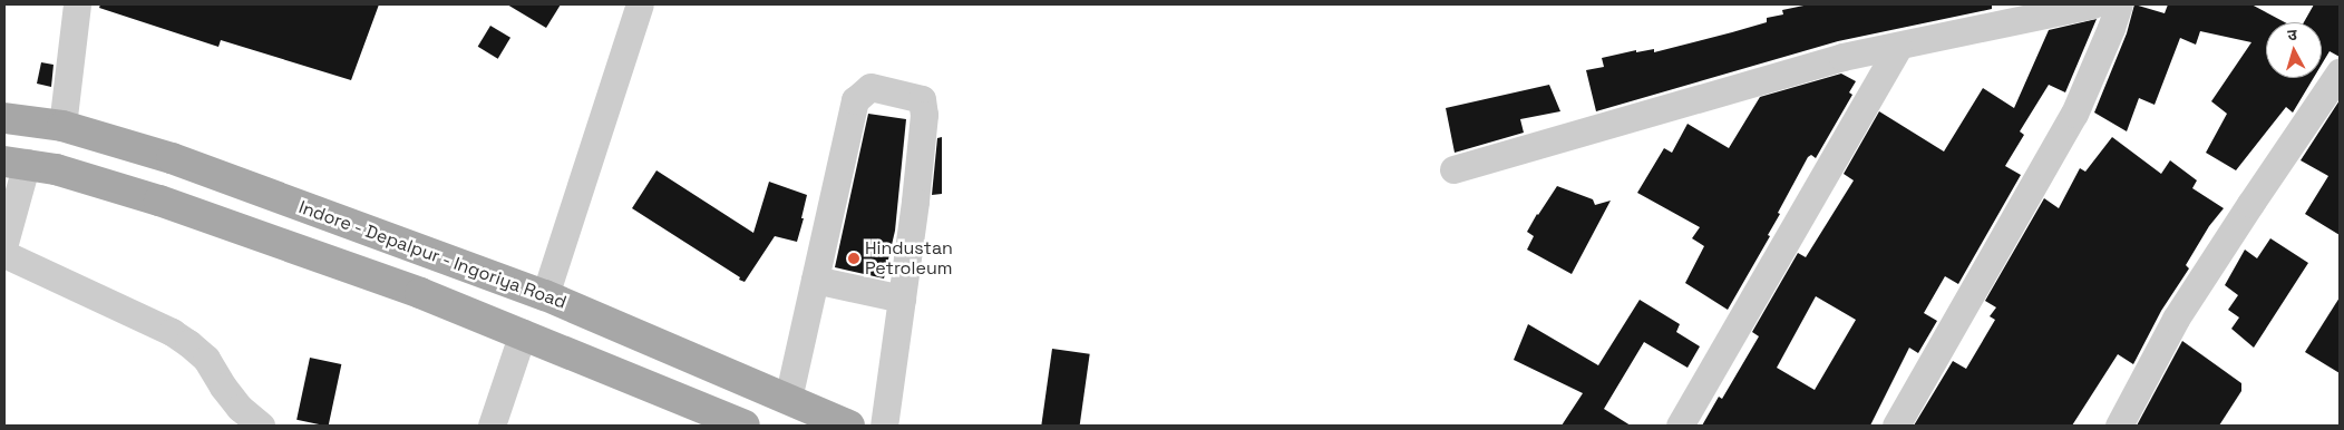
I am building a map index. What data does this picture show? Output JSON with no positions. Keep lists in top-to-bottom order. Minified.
{"streets":{"main road":["Indore - Depalpur - Ingoriya Road"]},"places":["Hindustan Petroleum"],"north":"top"}
